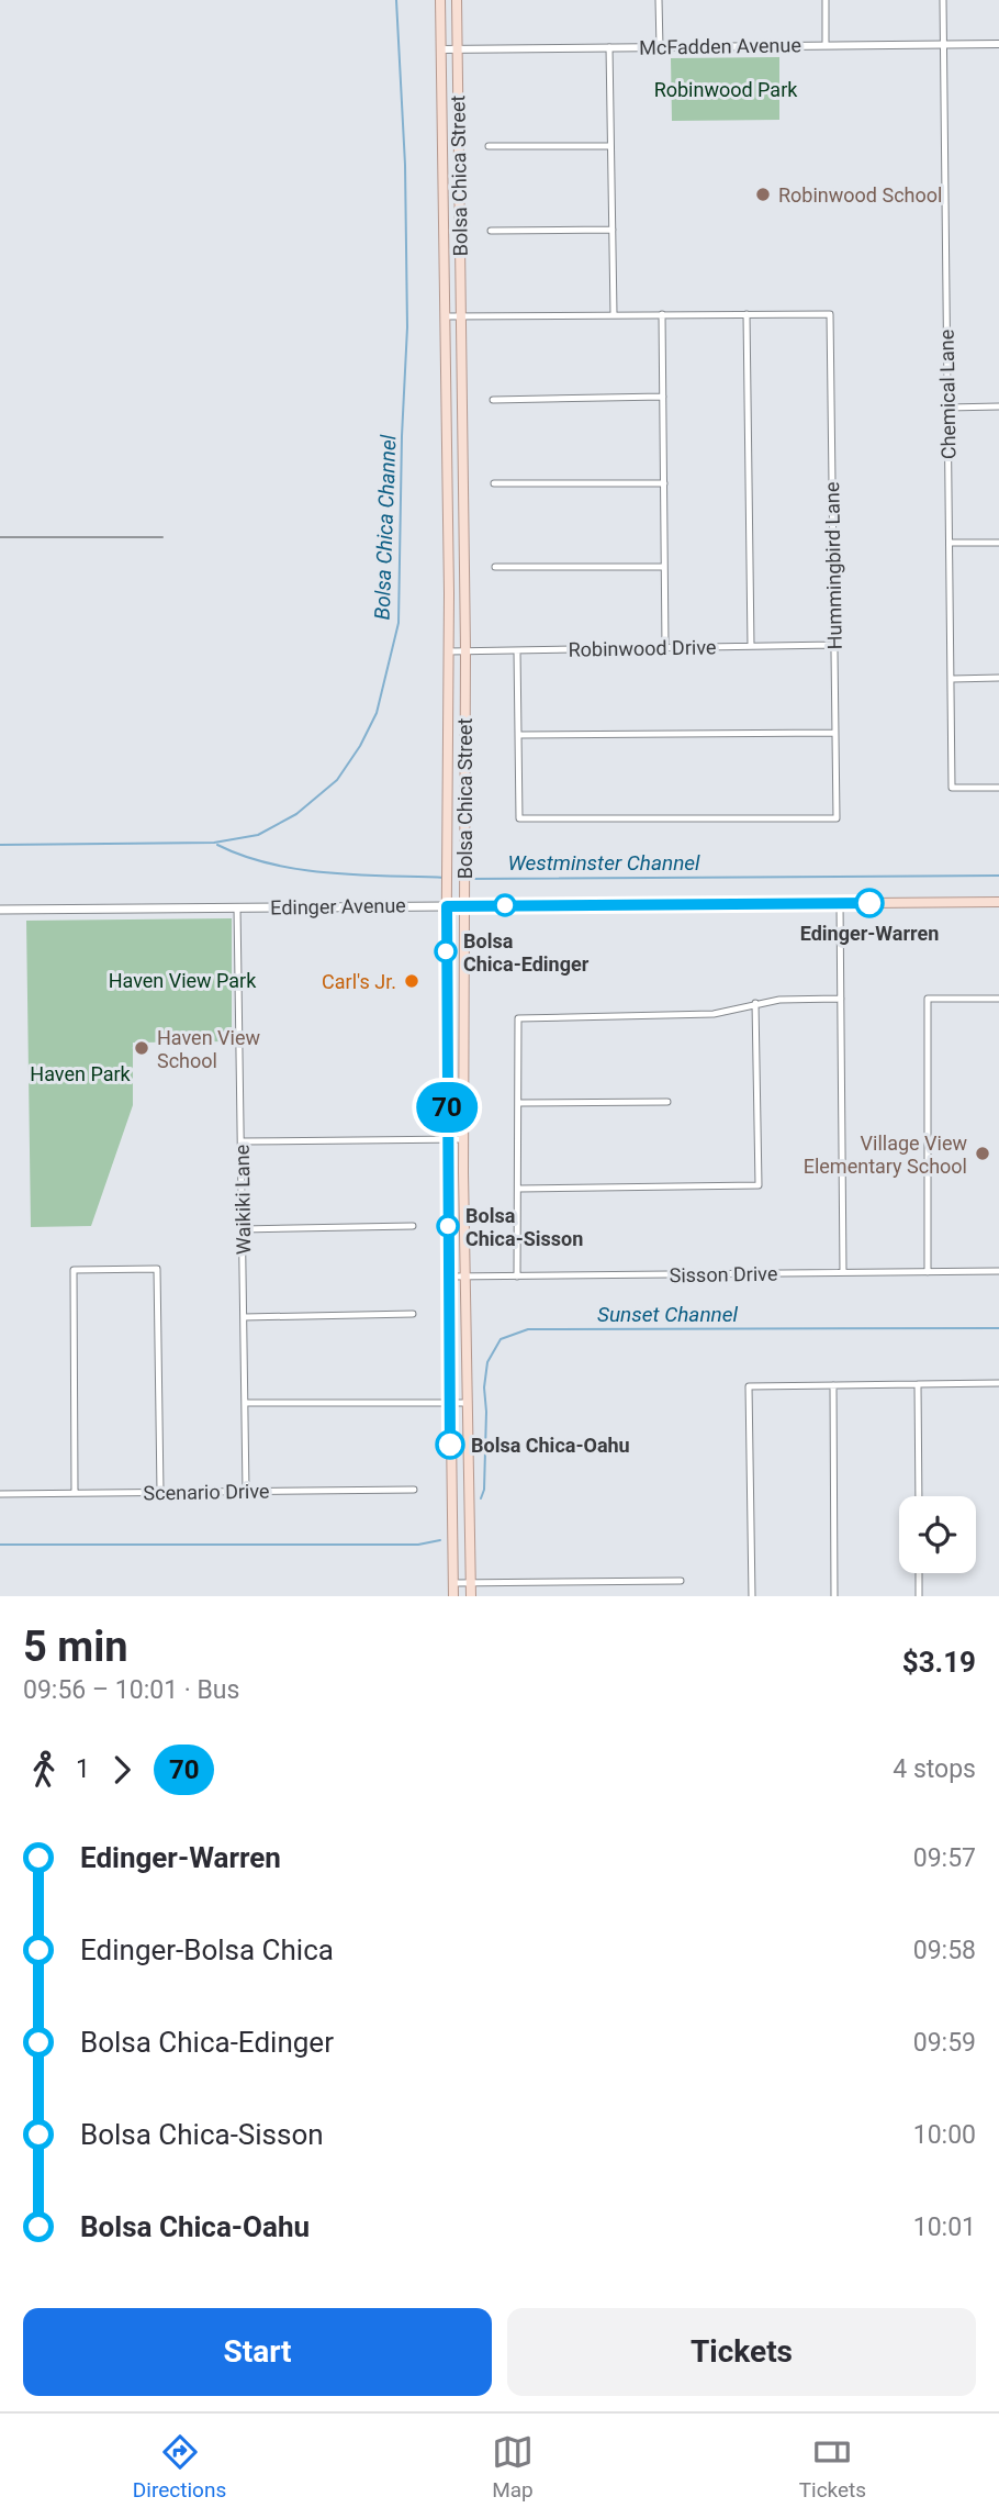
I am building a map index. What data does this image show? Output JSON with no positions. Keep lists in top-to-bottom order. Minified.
{"streets":{"main road":["Bolsa Chica Street","Edinger Avenue"],"street":["McFadden Avenue","Chemical Lane","Hummingbird Lane","Robinwood Drive","Waikiki Lane","Sisson Drive","Scenario Drive"]},"crossings":[["McFadden Avenue","Bolsa Chica Street"],["McFadden Avenue","Chemical Lane"],["Bolsa Chica Street","Robinwood Drive"],["Bolsa Chica Street","Edinger Avenue"],["Bolsa Chica Street","Sisson Drive"],["Hummingbird Lane","Robinwood Drive"],["Edinger Avenue","Waikiki Lane"],["Waikiki Lane","Scenario Drive"]],"water":["Bolsa Chica Channel","Westminster Channel","Sunset Channel"],"parks":["Robinwood Park","Haven View Park","Haven Park"],"places":["Robinwood School","Edinger-Warren","Bolsa Chica-Edinger","Carl's Jr.","Haven View School","Village View Elementary School","Bolsa Chica-Sisson","Bolsa Chica-Oahu"],"lines":["bus line 70"],"page":{"on_map":"70","heading":["5 min","09:56 – 10:01 · Bus","$3.19"],"legs":["1","70","4 stops"],"list":[{"name":"Edinger-Warren","value":"09:57"},{"name":"Edinger-Bolsa Chica","value":"09:58"},{"name":"Bolsa Chica-Edinger","value":"09:59"},{"name":"Bolsa Chica-Sisson","value":"10:00"},{"name":"Bolsa Chica-Oahu","value":"10:01"}],"buttons":["Start","Tickets"],"tabs":["Directions","Map","Tickets"]}}
